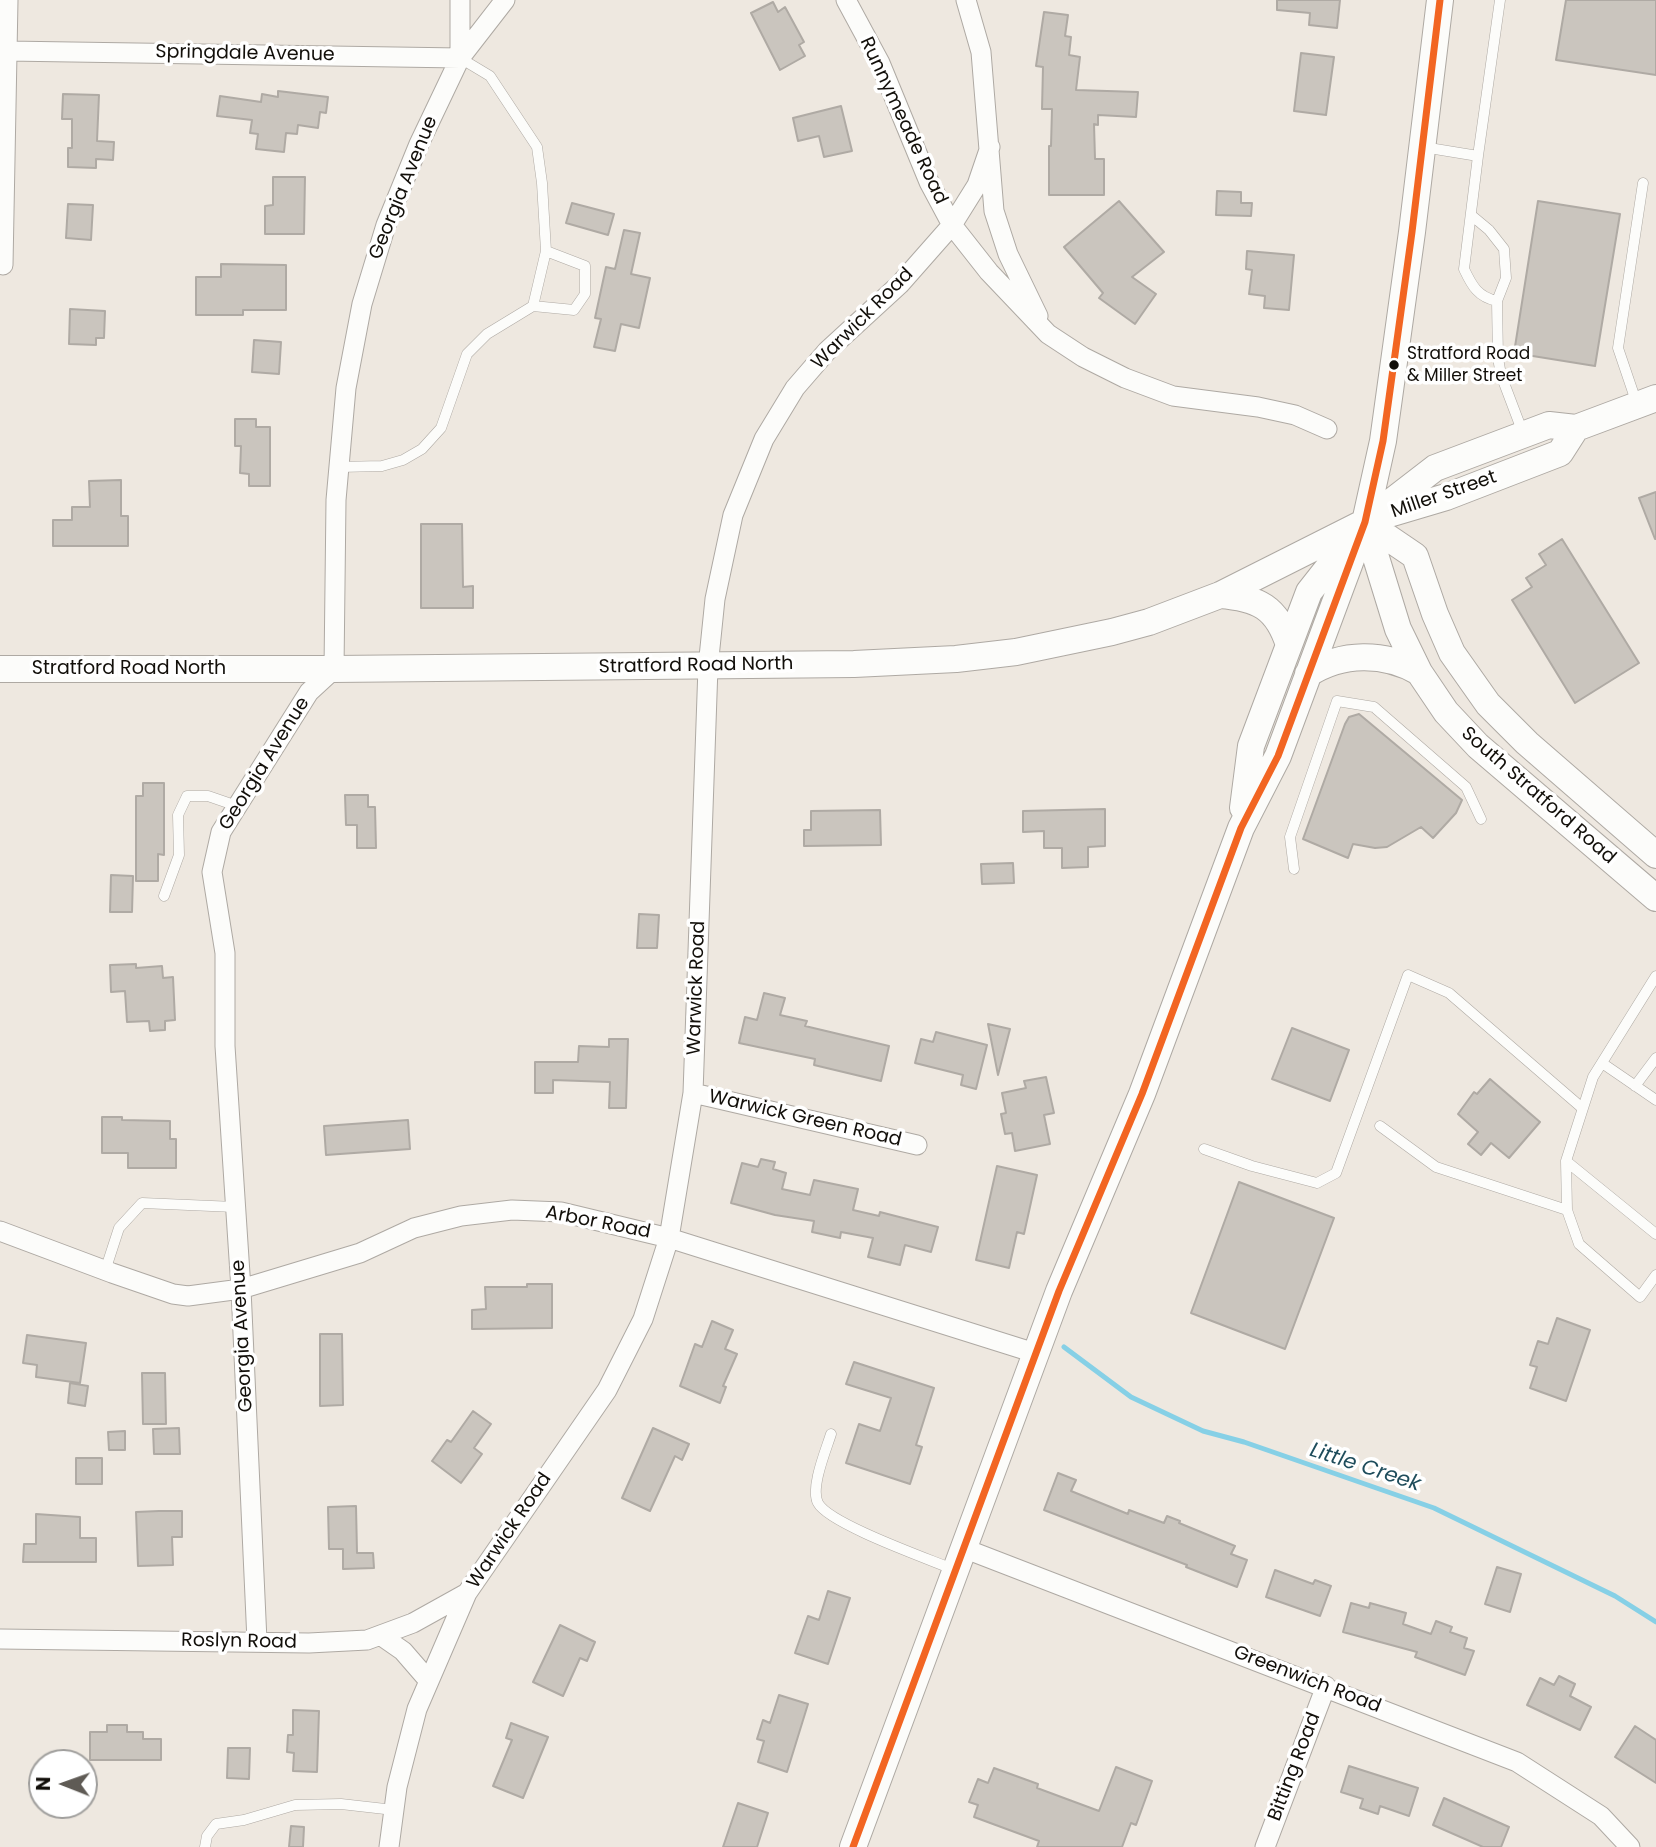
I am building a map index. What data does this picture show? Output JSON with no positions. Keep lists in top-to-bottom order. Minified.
{"streets":{"main road":["Miller Street","Stratford Road North","South Stratford Road"],"street":["Springdale Avenue","Runnymeade Road","Georgia Avenue","Warwick Road","Warwick Green Road","Arbor Road","Roslyn Road","Greenwich Road","Bitting Road"]},"crossings":[["Springdale Avenue","Georgia Avenue"],["Runnymeade Road","Warwick Road"],["Georgia Avenue","Stratford Road North"],["Georgia Avenue","Arbor Road"],["Georgia Avenue","Roslyn Road"],["Warwick Road","Stratford Road North"],["Warwick Road","Warwick Green Road"],["Warwick Road","Arbor Road"],["Warwick Road","Roslyn Road"],["Miller Street","Stratford Road North"],["Miller Street","South Stratford Road"],["Stratford Road North","South Stratford Road"],["Greenwich Road","Bitting Road"]],"water":["Little Creek"],"places":["Stratford Road & Miller Street"],"north":"left"}
